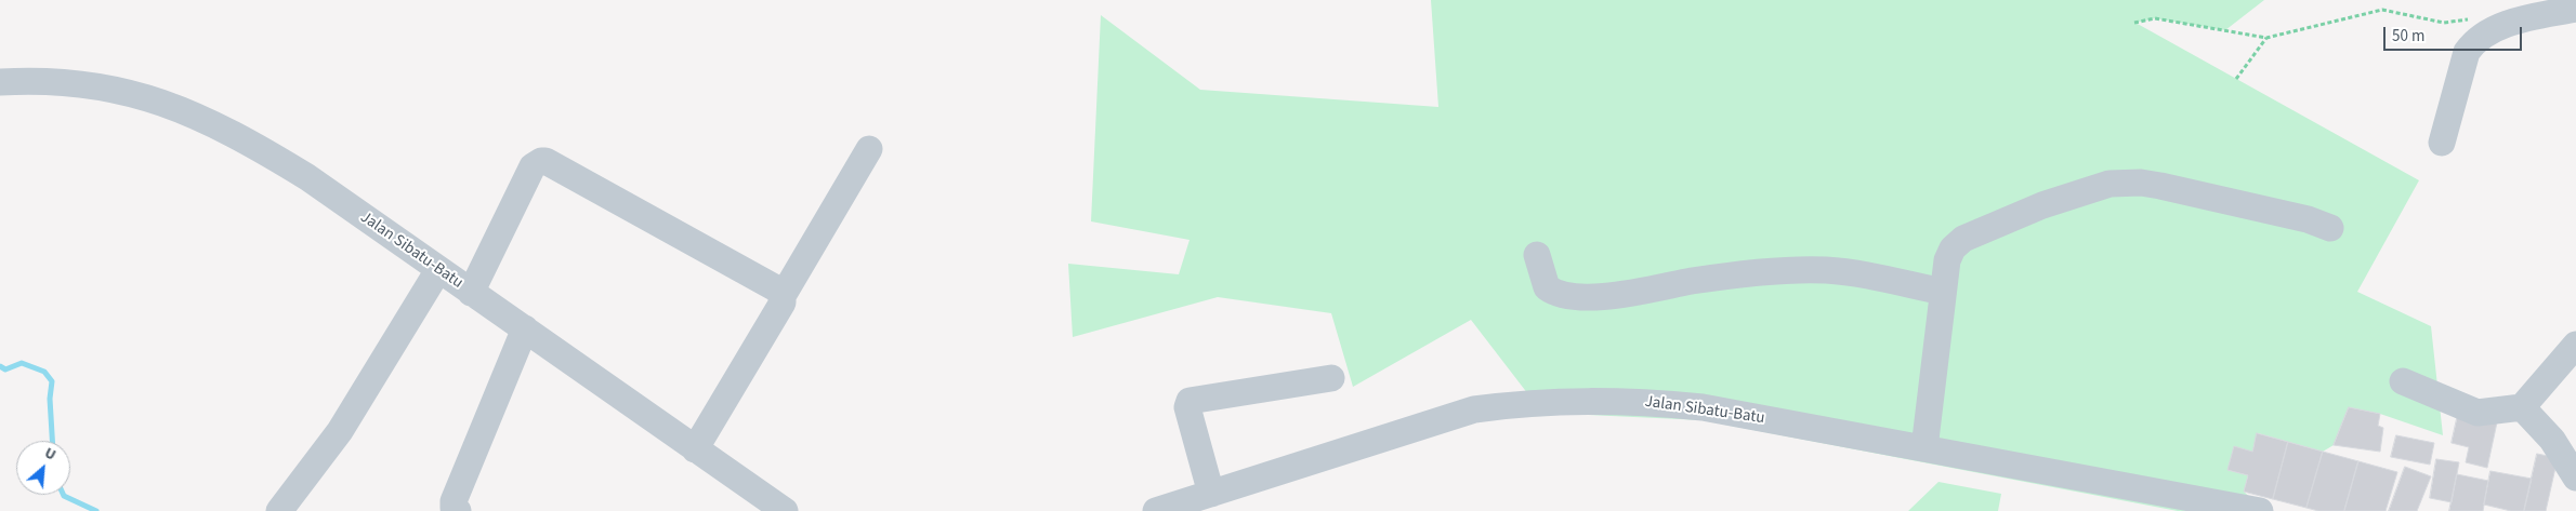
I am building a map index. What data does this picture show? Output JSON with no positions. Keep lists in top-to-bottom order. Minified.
{"streets":{"street":["Jalan Sibatu-Batu"]},"scale_bar":"50 m","north":"top right"}
